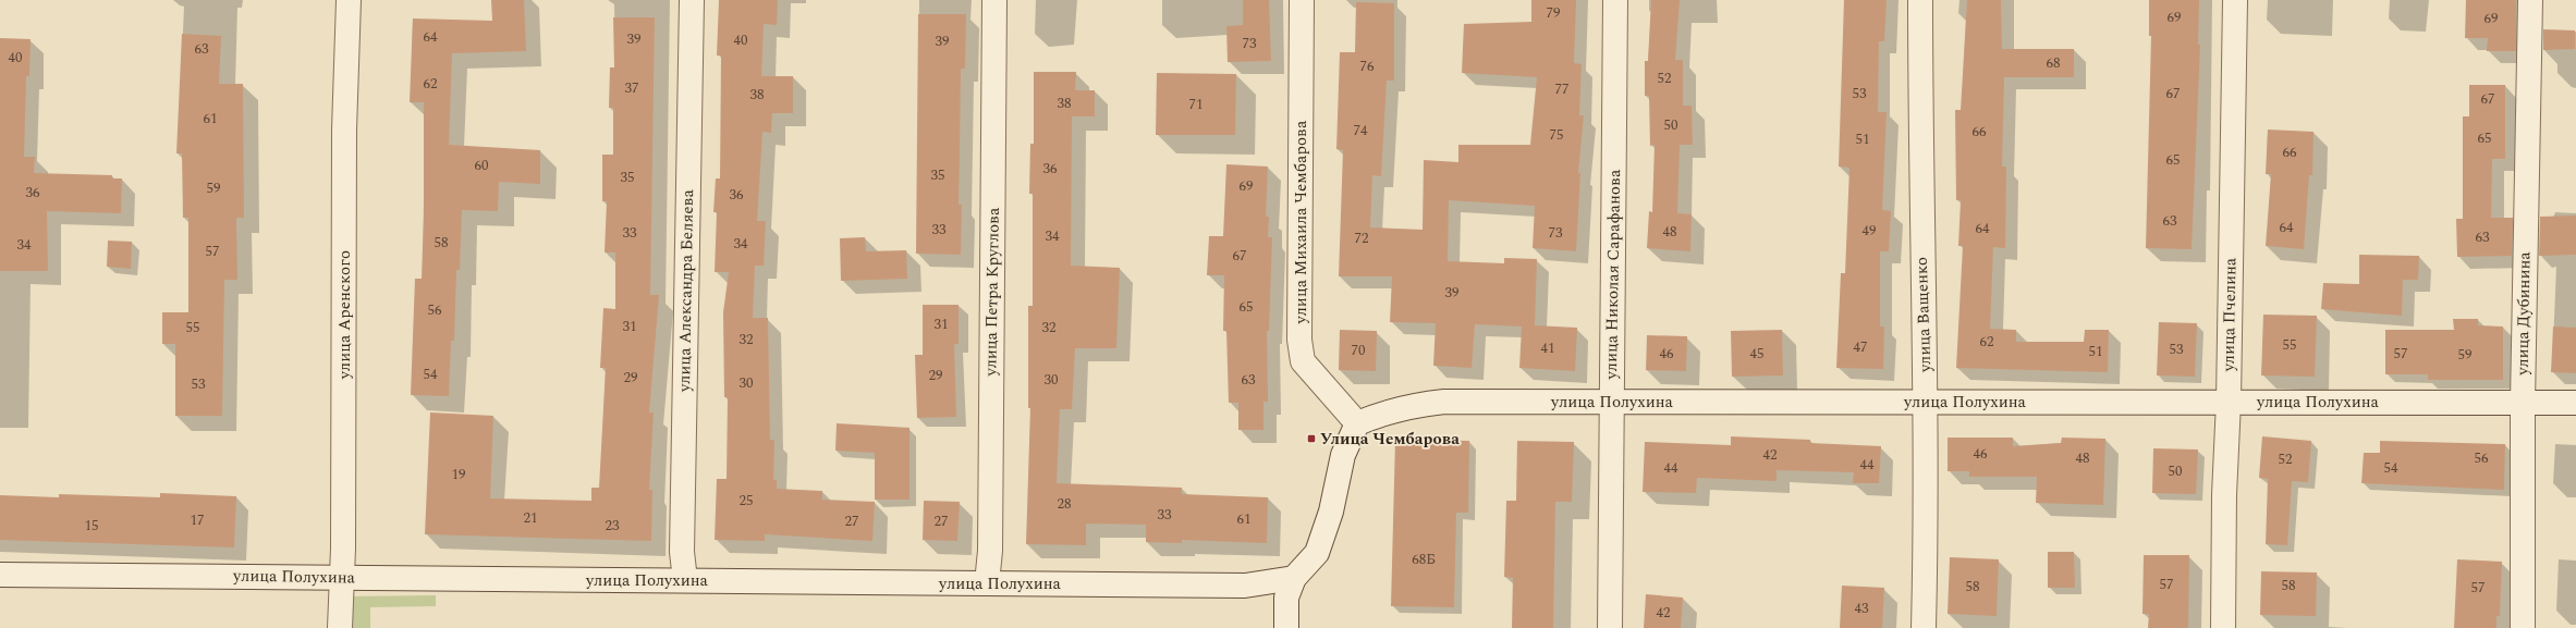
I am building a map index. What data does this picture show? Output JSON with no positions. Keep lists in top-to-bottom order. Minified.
{"streets":{"street":["улица Михаила Чембарова","улица Николая Сарафанова","улица Александра Беляева","улица Петра Круглова","улица Дубинина","улица Аренского","улица Ващенко","улица Пчелина","улица Полухина"]},"crossings":[["улица Михаила Чембарова","улица Полухина"],["улица Николая Сарафанова","улица Полухина"],["улица Александра Беляева","улица Полухина"],["улица Петра Круглова","улица Полухина"],["улица Дубинина","улица Полухина"],["улица Аренского","улица Полухина"],["улица Ващенко","улица Полухина"],["улица Пчелина","улица Полухина"]],"places":{"transit":["Улица Чембарова"]},"house_numbers":["79","69","69","64","39","40","39","73","63","40","68","76","52","62","37","77","53","67","38","67","38","71","61","50","74","66","75","65","51","66","65","60","36","35","35","69","59","36","36","63","64","64","33","49","48","33","73","34","63","72","58","34","34","57","67","39","65","56","31","31","55","32","32","62","55","47","41","53","70","51","46","45","57","59","54","29","29","30","63","30","53","46","42","48","56","52","44","44","54","50","19","25","28","33","21","61","17","27","27","15","23","68Б","57","58","58","57","43","42"]}
